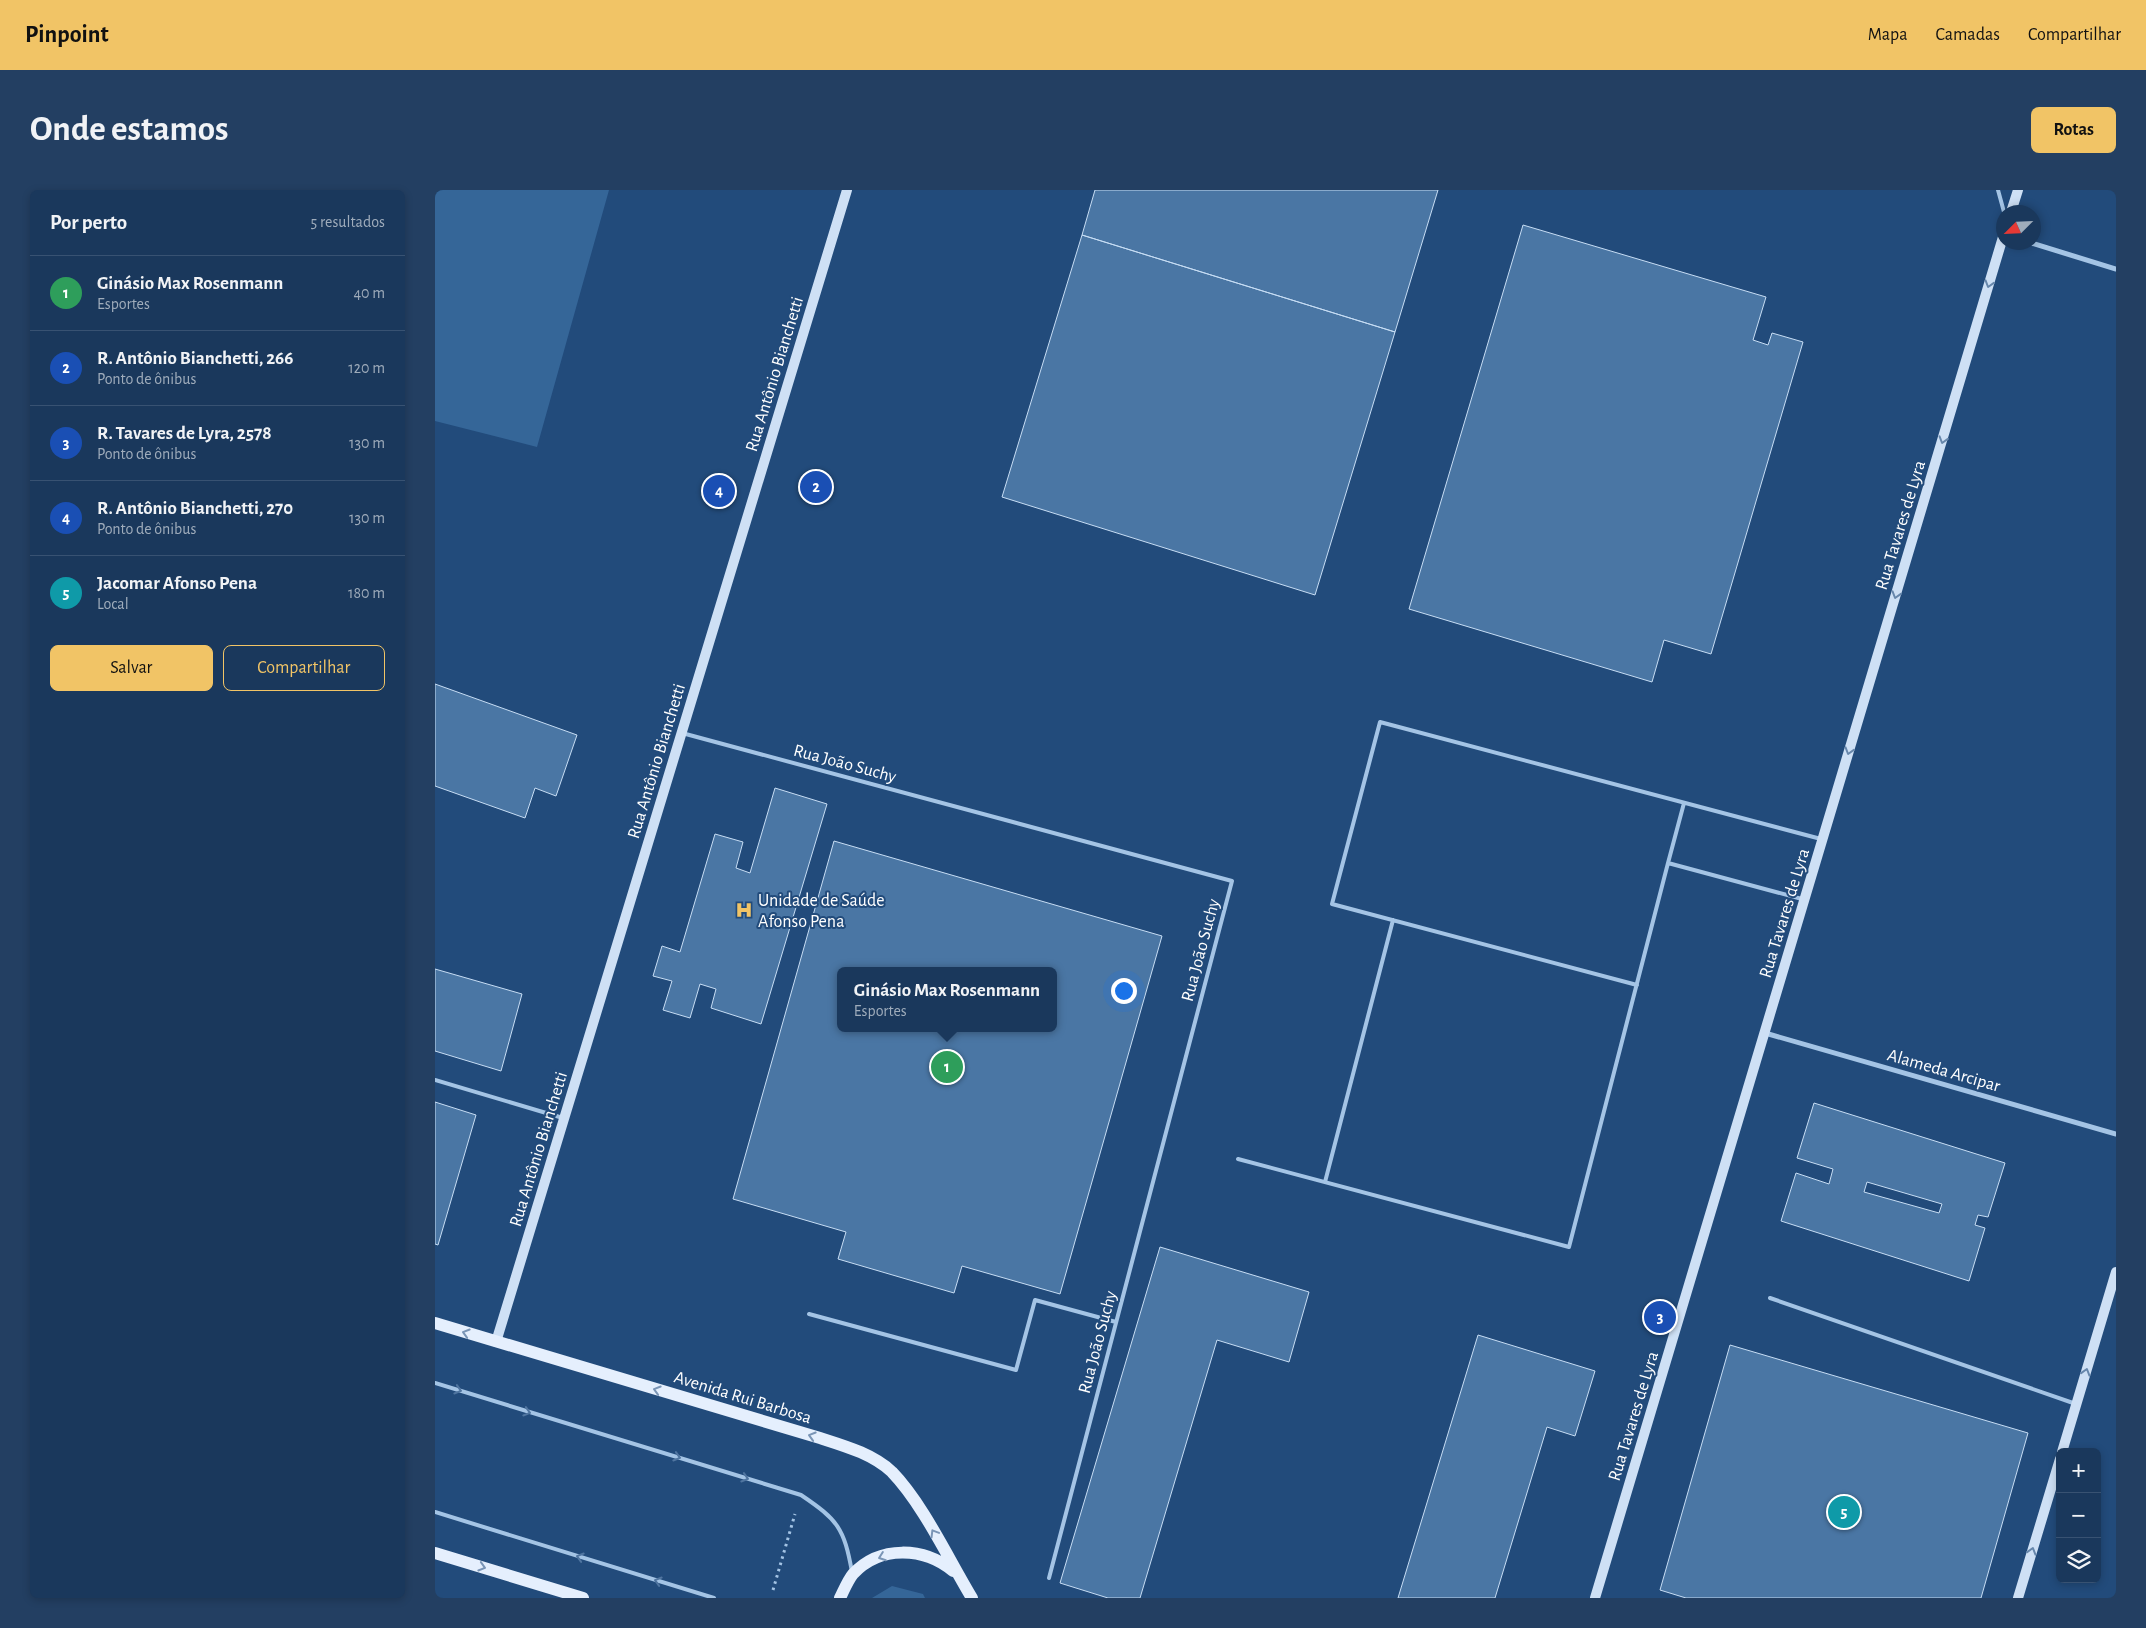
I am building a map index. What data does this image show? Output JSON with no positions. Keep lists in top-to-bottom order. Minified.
{"streets":{"main road":["Rua Antônio Bianchetti","Rua Tavares de Lyra","Avenida Rui Barbosa"],"street":["Alameda Arcipar"],"lane":["Rua João Suchy"]},"crossings":[["Rua Antônio Bianchetti","Rua João Suchy"],["Rua Antônio Bianchetti","Avenida Rui Barbosa"],["Rua Tavares de Lyra","Alameda Arcipar"]],"one_way":["Rua Tavares de Lyra","Avenida Rui Barbosa"],"places":{"hospital":["Unidade de Saúde Afonso Pena"]},"north":"bottom left","page":{"header":"Pinpoint","nav":["Mapa","Camadas","Compartilhar"],"buttons":["Rotas",["Salvar","Compartilhar"]],"title":"Onde estamos","heading":["Por perto","5 resultados"],"list":[{"mark":"1","name":"Ginásio Max Rosenmann","note":"Esportes","value":"40 m"},{"mark":"2","name":"R. Antônio Bianchetti, 266","note":"Ponto de ônibus","value":"120 m"},{"mark":"3","name":"R. Tavares de Lyra, 2578","note":"Ponto de ônibus","value":"130 m"},{"mark":"4","name":"R. Antônio Bianchetti, 270","note":"Ponto de ônibus","value":"130 m"},{"mark":"5","name":"Jacomar Afonso Pena","note":"Local","value":"180 m"}],"pins":["2","4","1","3","5"],"popup":["Ginásio Max Rosenmann","Esportes"],"map_buttons":["+","−"]}}
